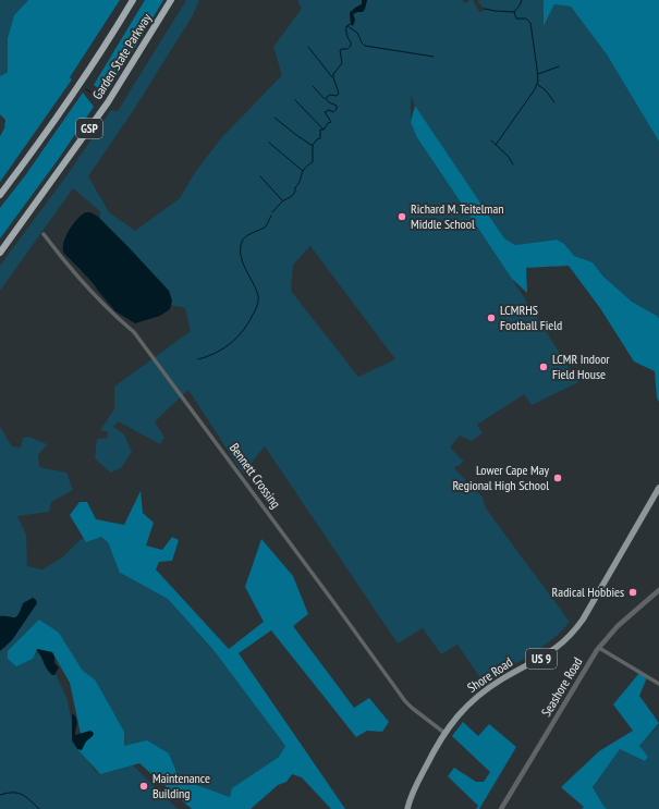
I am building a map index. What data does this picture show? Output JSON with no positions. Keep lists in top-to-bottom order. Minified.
{"streets":{"highway":["Garden State Parkway","GSP"],"main road":["US 9","Shore Road"],"street":["Bennett Crossing","Seashore Road"]},"crossings":[["Bennett Crossing","Shore Road"]],"places":["Richard M. Teitelman Middle School","LCMRHS Football Field","LCMR Indoor Field House","Lower Cape May Regional High School","Radical Hobbies","Maintenance Building"]}
